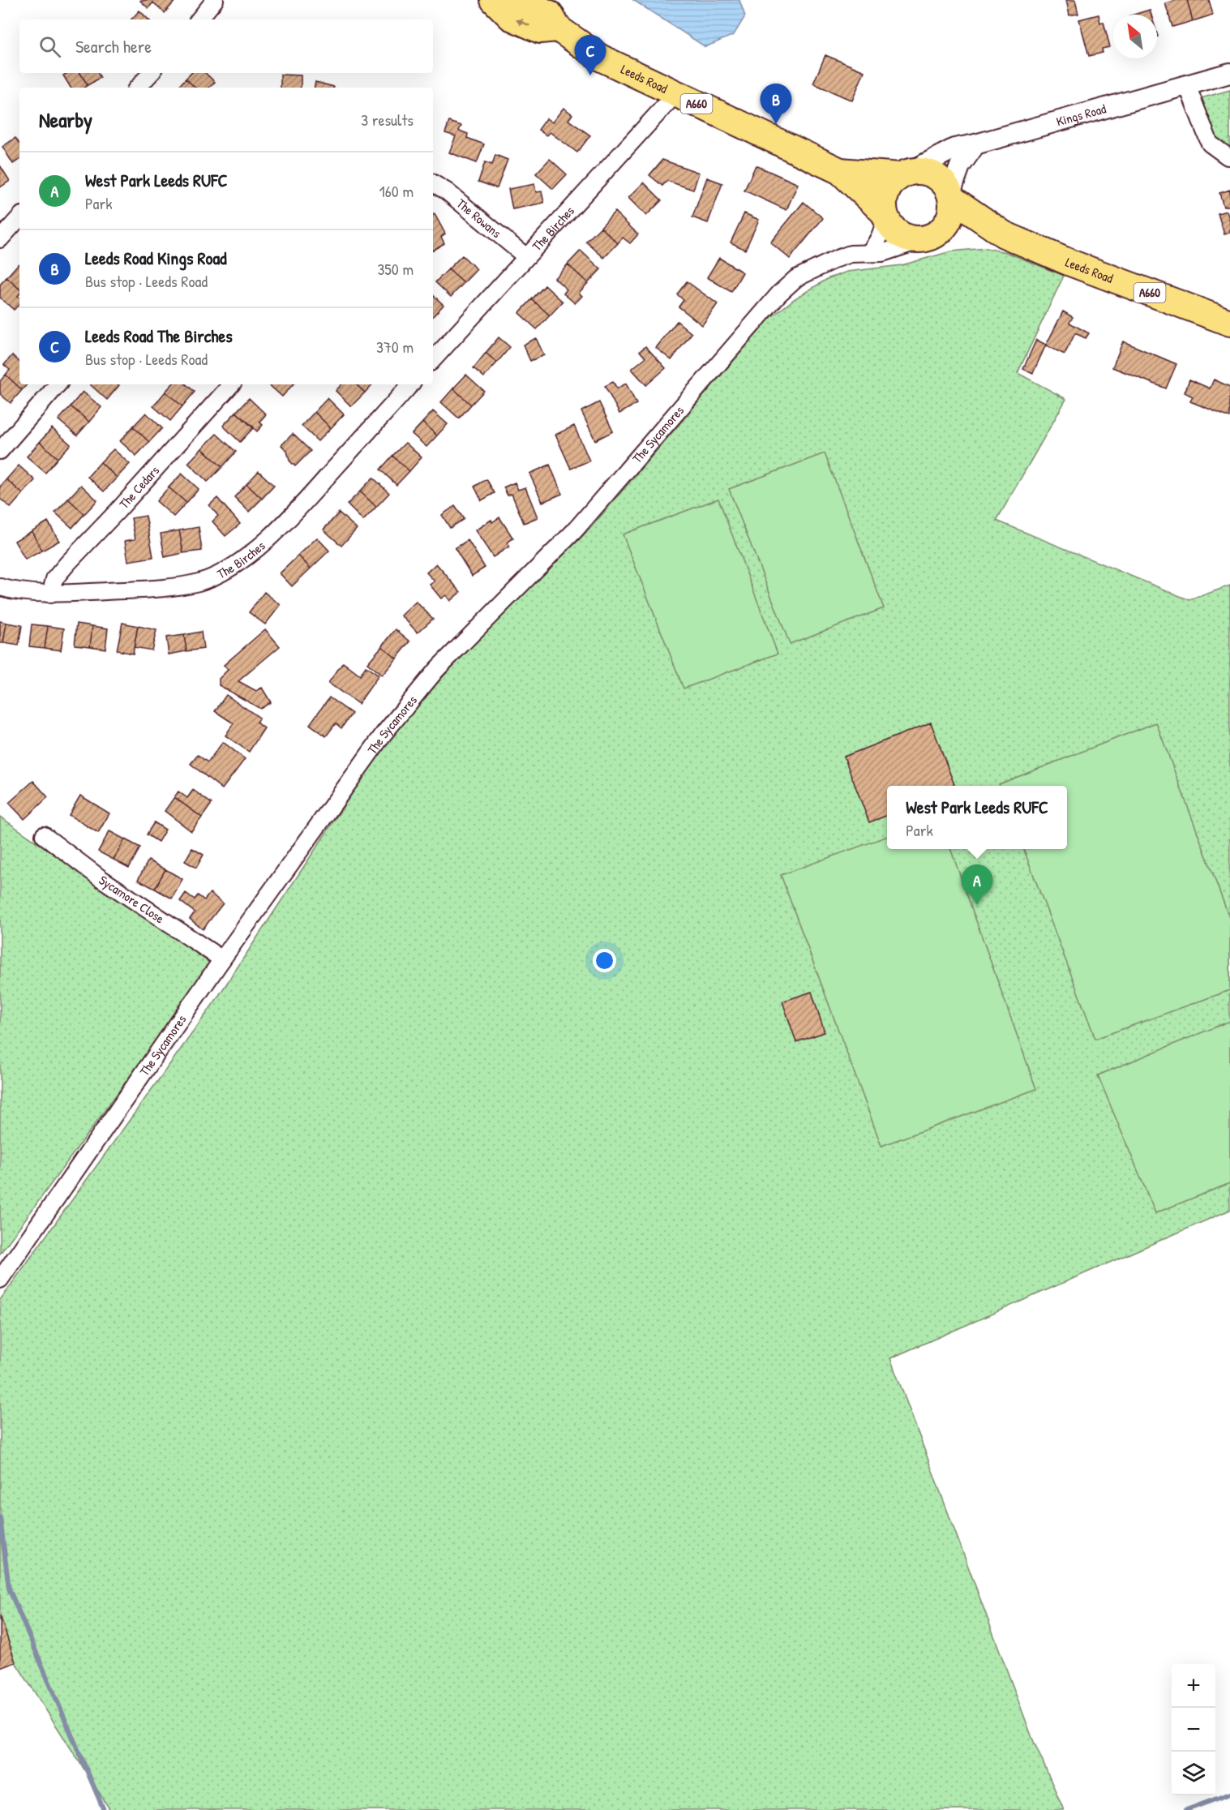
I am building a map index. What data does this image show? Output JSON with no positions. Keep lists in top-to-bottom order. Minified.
{"streets":{"highway":["Leeds Road","A660"],"street":["Kings Road","The Rowans","The Birches","The Sycamores","The Cedars","Sycamore Close"]},"crossings":[["Leeds Road","Kings Road"],["Leeds Road","The Birches"],["Leeds Road","The Sycamores"],["Kings Road","The Sycamores"],["The Rowans","The Birches"],["The Birches","The Cedars"],["The Sycamores","Sycamore Close"]],"north":"top left","page":{"search":"Search here","pins":["C","B","A"],"heading":["Nearby","3 results"],"list":[{"mark":"A","name":"West Park Leeds RUFC","note":"Park","value":"160 m"},{"mark":"B","name":"Leeds Road Kings Road","note":"Bus stop · Leeds Road","value":"350 m"},{"mark":"C","name":"Leeds Road The Birches","note":"Bus stop · Leeds Road","value":"370 m"}],"popup":["West Park Leeds RUFC","Park"],"map_buttons":["+","−"]}}
